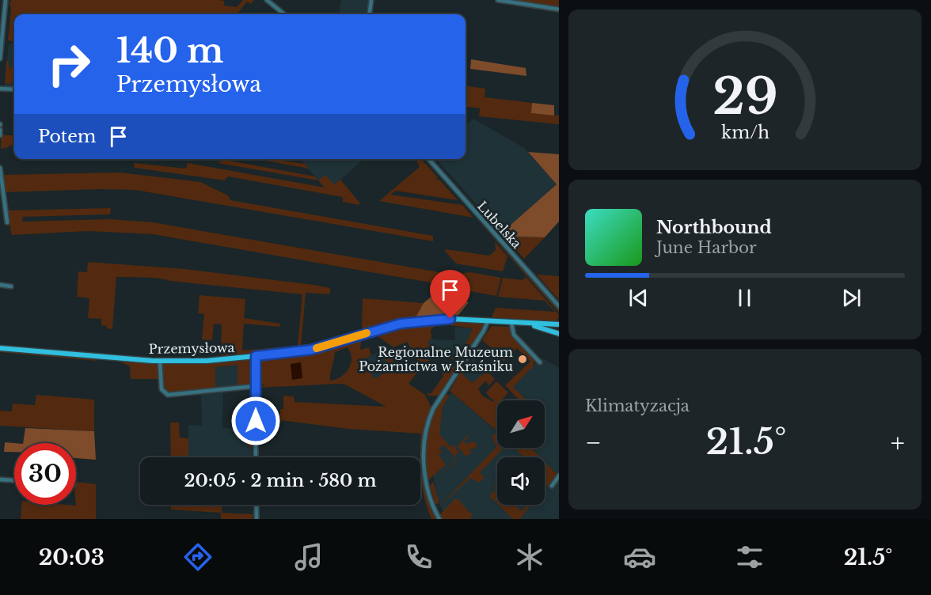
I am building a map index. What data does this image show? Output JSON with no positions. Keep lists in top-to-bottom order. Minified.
{"streets":{"main road":["Przemysłowa"],"street":["Lubelska"]},"places":["Regionalne Muzeum Pożarnictwa w Kraśniku"],"north":"top right","page":{"turn":["140 m","Przemysłowa"],"then":"Potem","song":["Northbound","June Harbor"],"tile":"Klimatyzacja","heat":["−","21.5°","+"],"limit":"30","trip":"20:05 · 2 min · 580 m","tabs":["20:03","21.5°"],"gauge":["29","km/h"]}}
